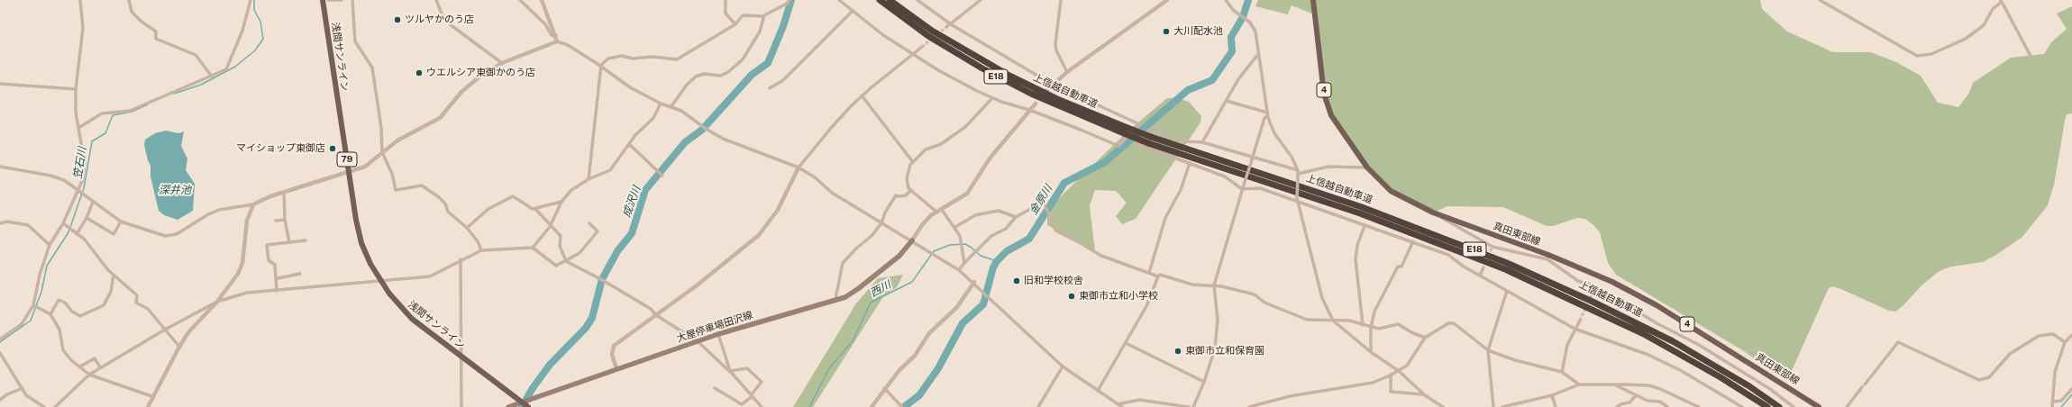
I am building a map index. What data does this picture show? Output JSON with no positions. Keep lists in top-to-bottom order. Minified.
{"streets":{"highway":["E18","上信越自動車道"],"main road":["浅間サンライン","4","79","真田東部線","大屋停車場田沢線"]},"crossings":[["浅間サンライン","大屋停車場田沢線"]],"water":["笠石川","深井池","金原川","成沢川","西川"],"places":["ツルヤかのう店","大川配水池","ウエルシア東御かのう店","マイショップ東御店","旧和学校校舎","東御市立和小学校","東御市立和保育園"]}
